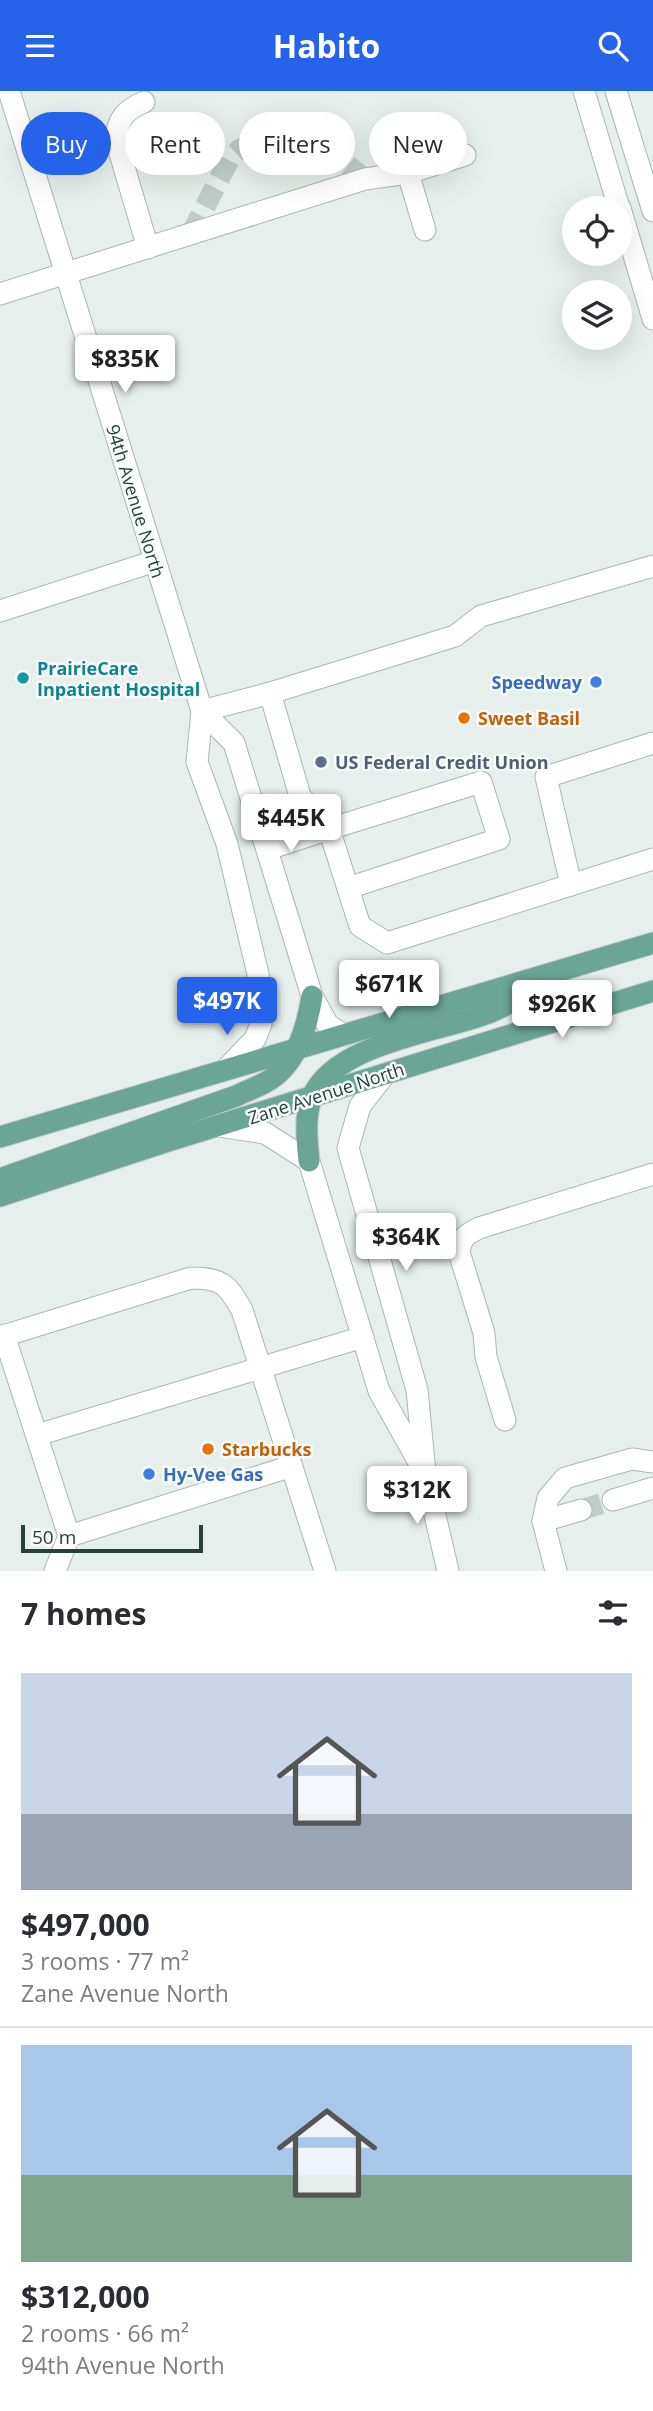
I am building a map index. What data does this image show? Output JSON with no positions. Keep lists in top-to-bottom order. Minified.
{"streets":{"main road":["Zane Avenue North"],"street":["94th Avenue North"]},"places":["PrairieCare Inpatient Hospital","Speedway","Sweet Basil","US Federal Credit Union","Starbucks","Hy-Vee Gas"],"scale_bar":"50 m","page":{"header":"Habito","chip":["Buy","Rent","Filters","New"],"price":["$835K","$445K","$671K","$497K","$926K","$364K","$312K"],"scale":"50 m","heading":"7 homes","list":[{"name":"$497,000","note":"3 rooms · 77 m² · Zane Avenue North"},{"name":"$312,000","note":"2 rooms · 66 m² · 94th Avenue North"}]}}
